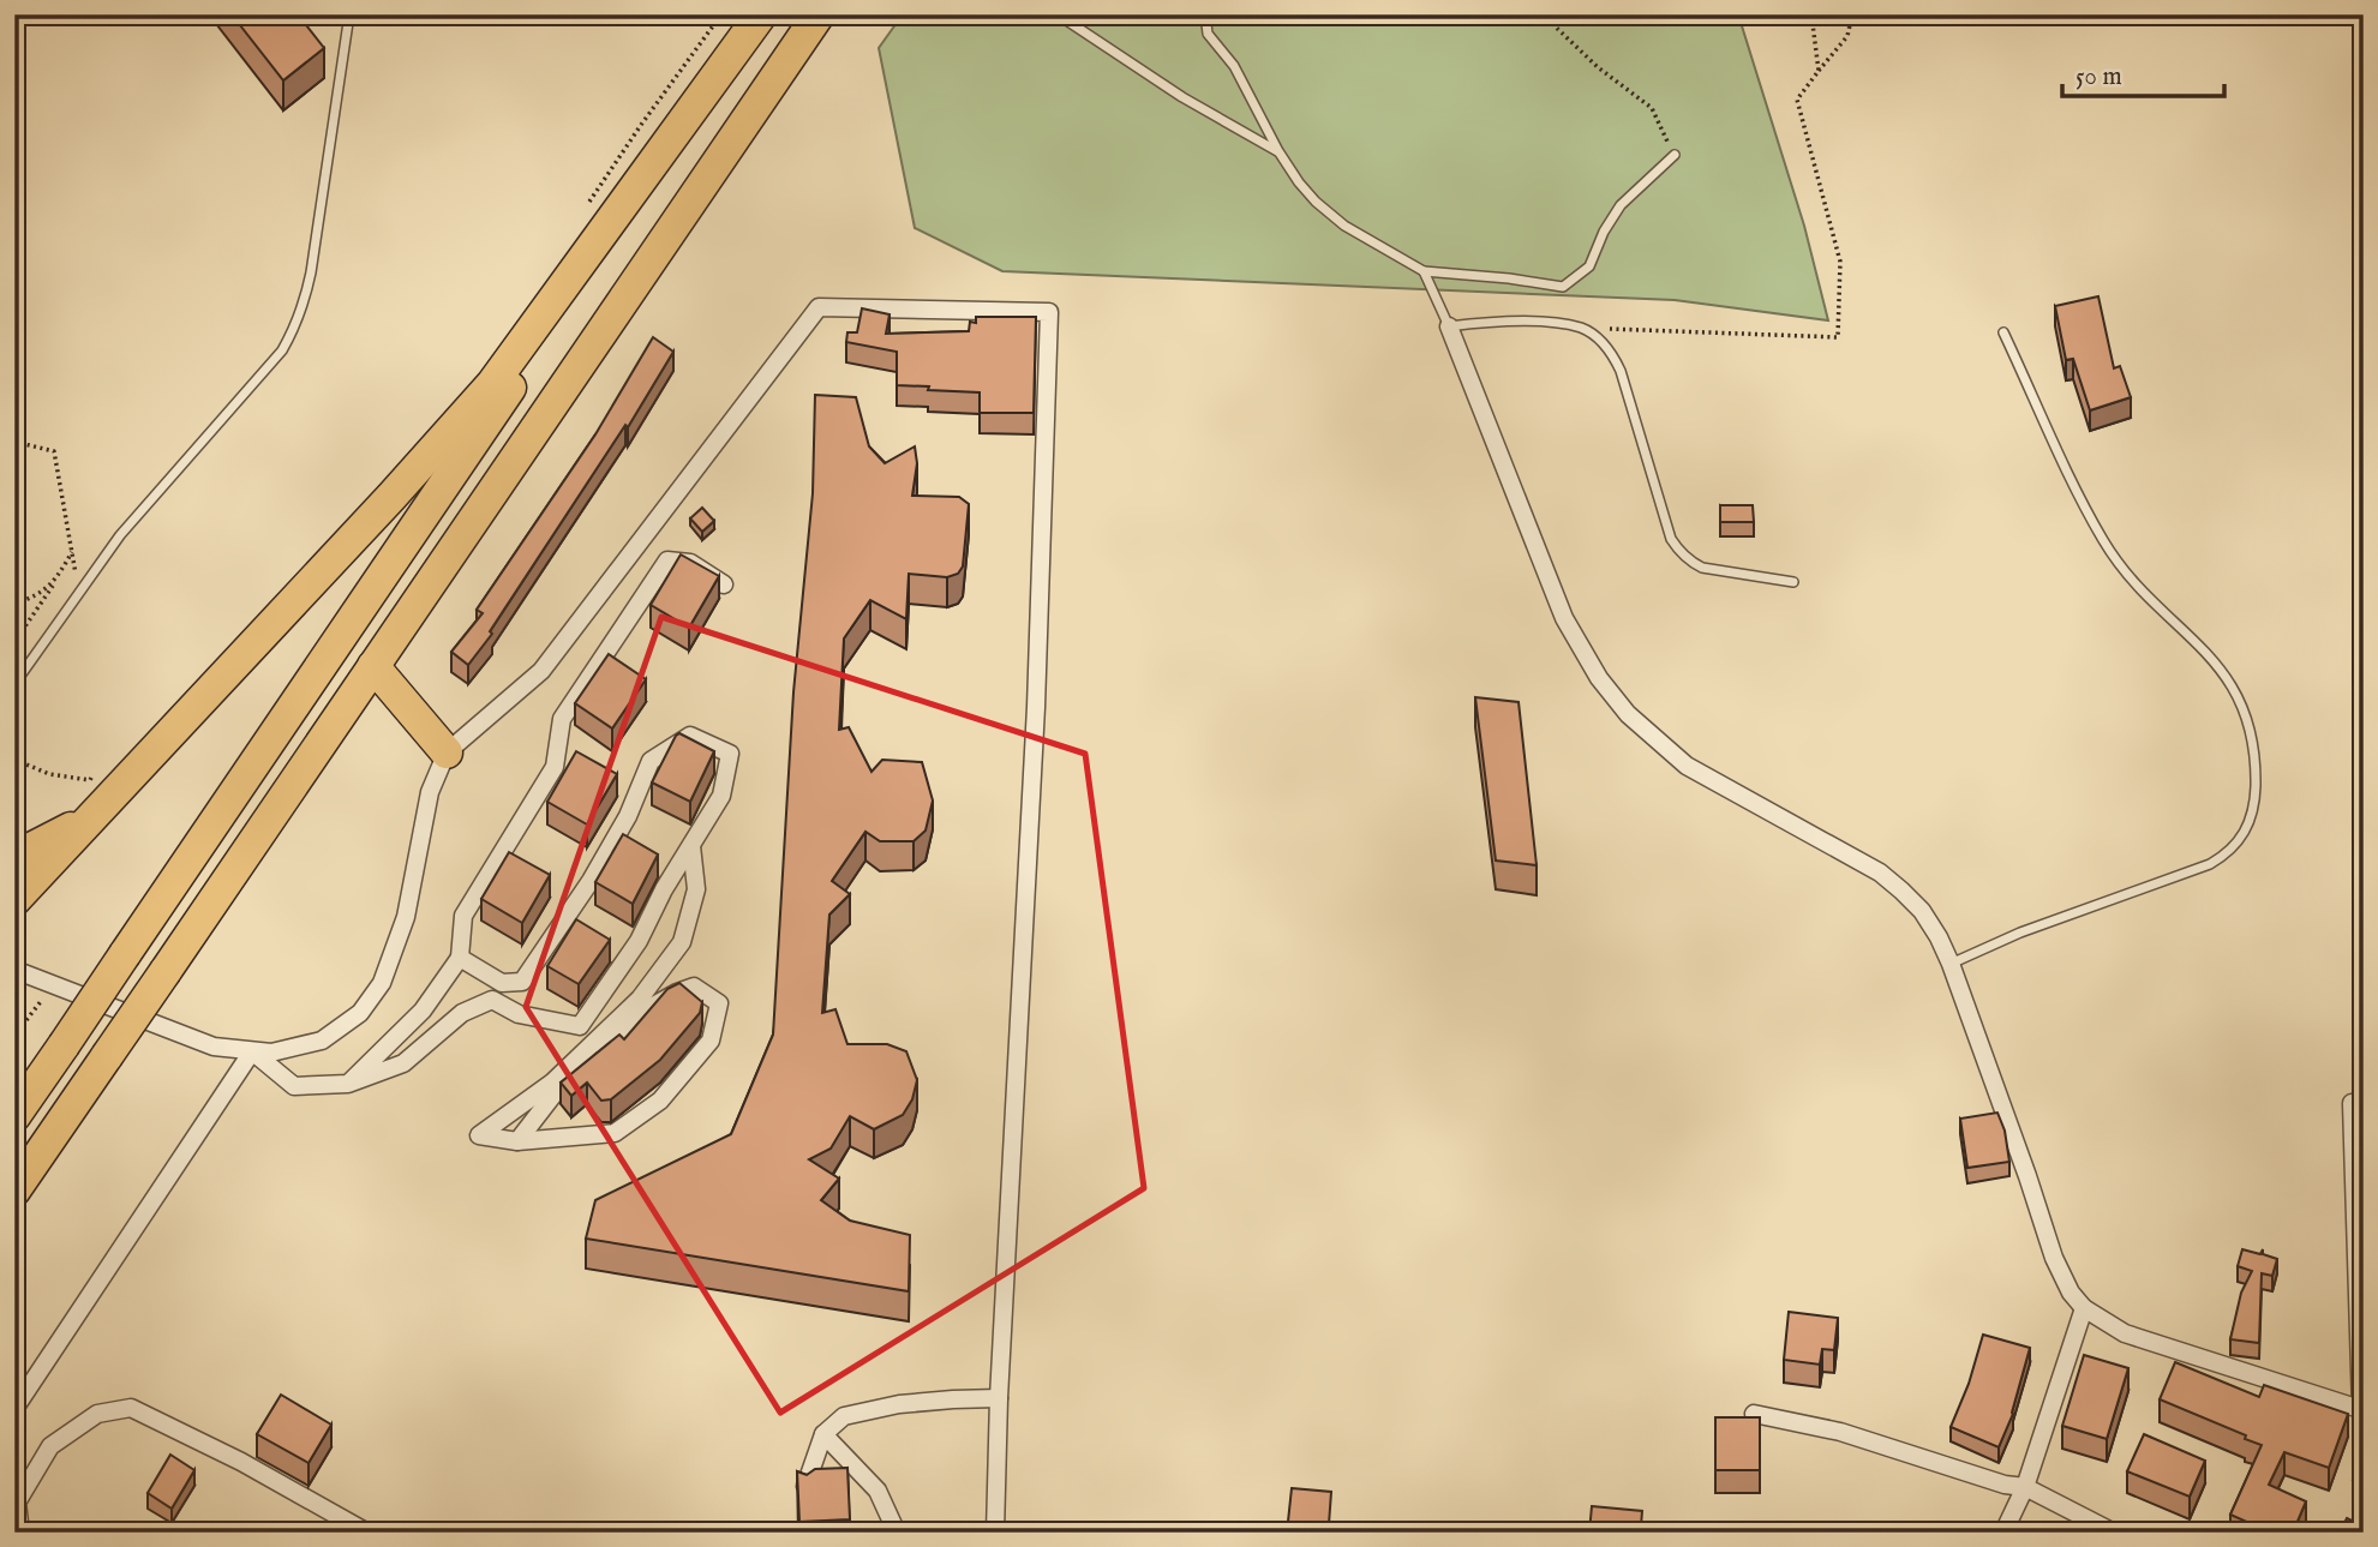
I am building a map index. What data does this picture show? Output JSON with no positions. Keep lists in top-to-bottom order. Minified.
{"scale_bar":"50 m"}
